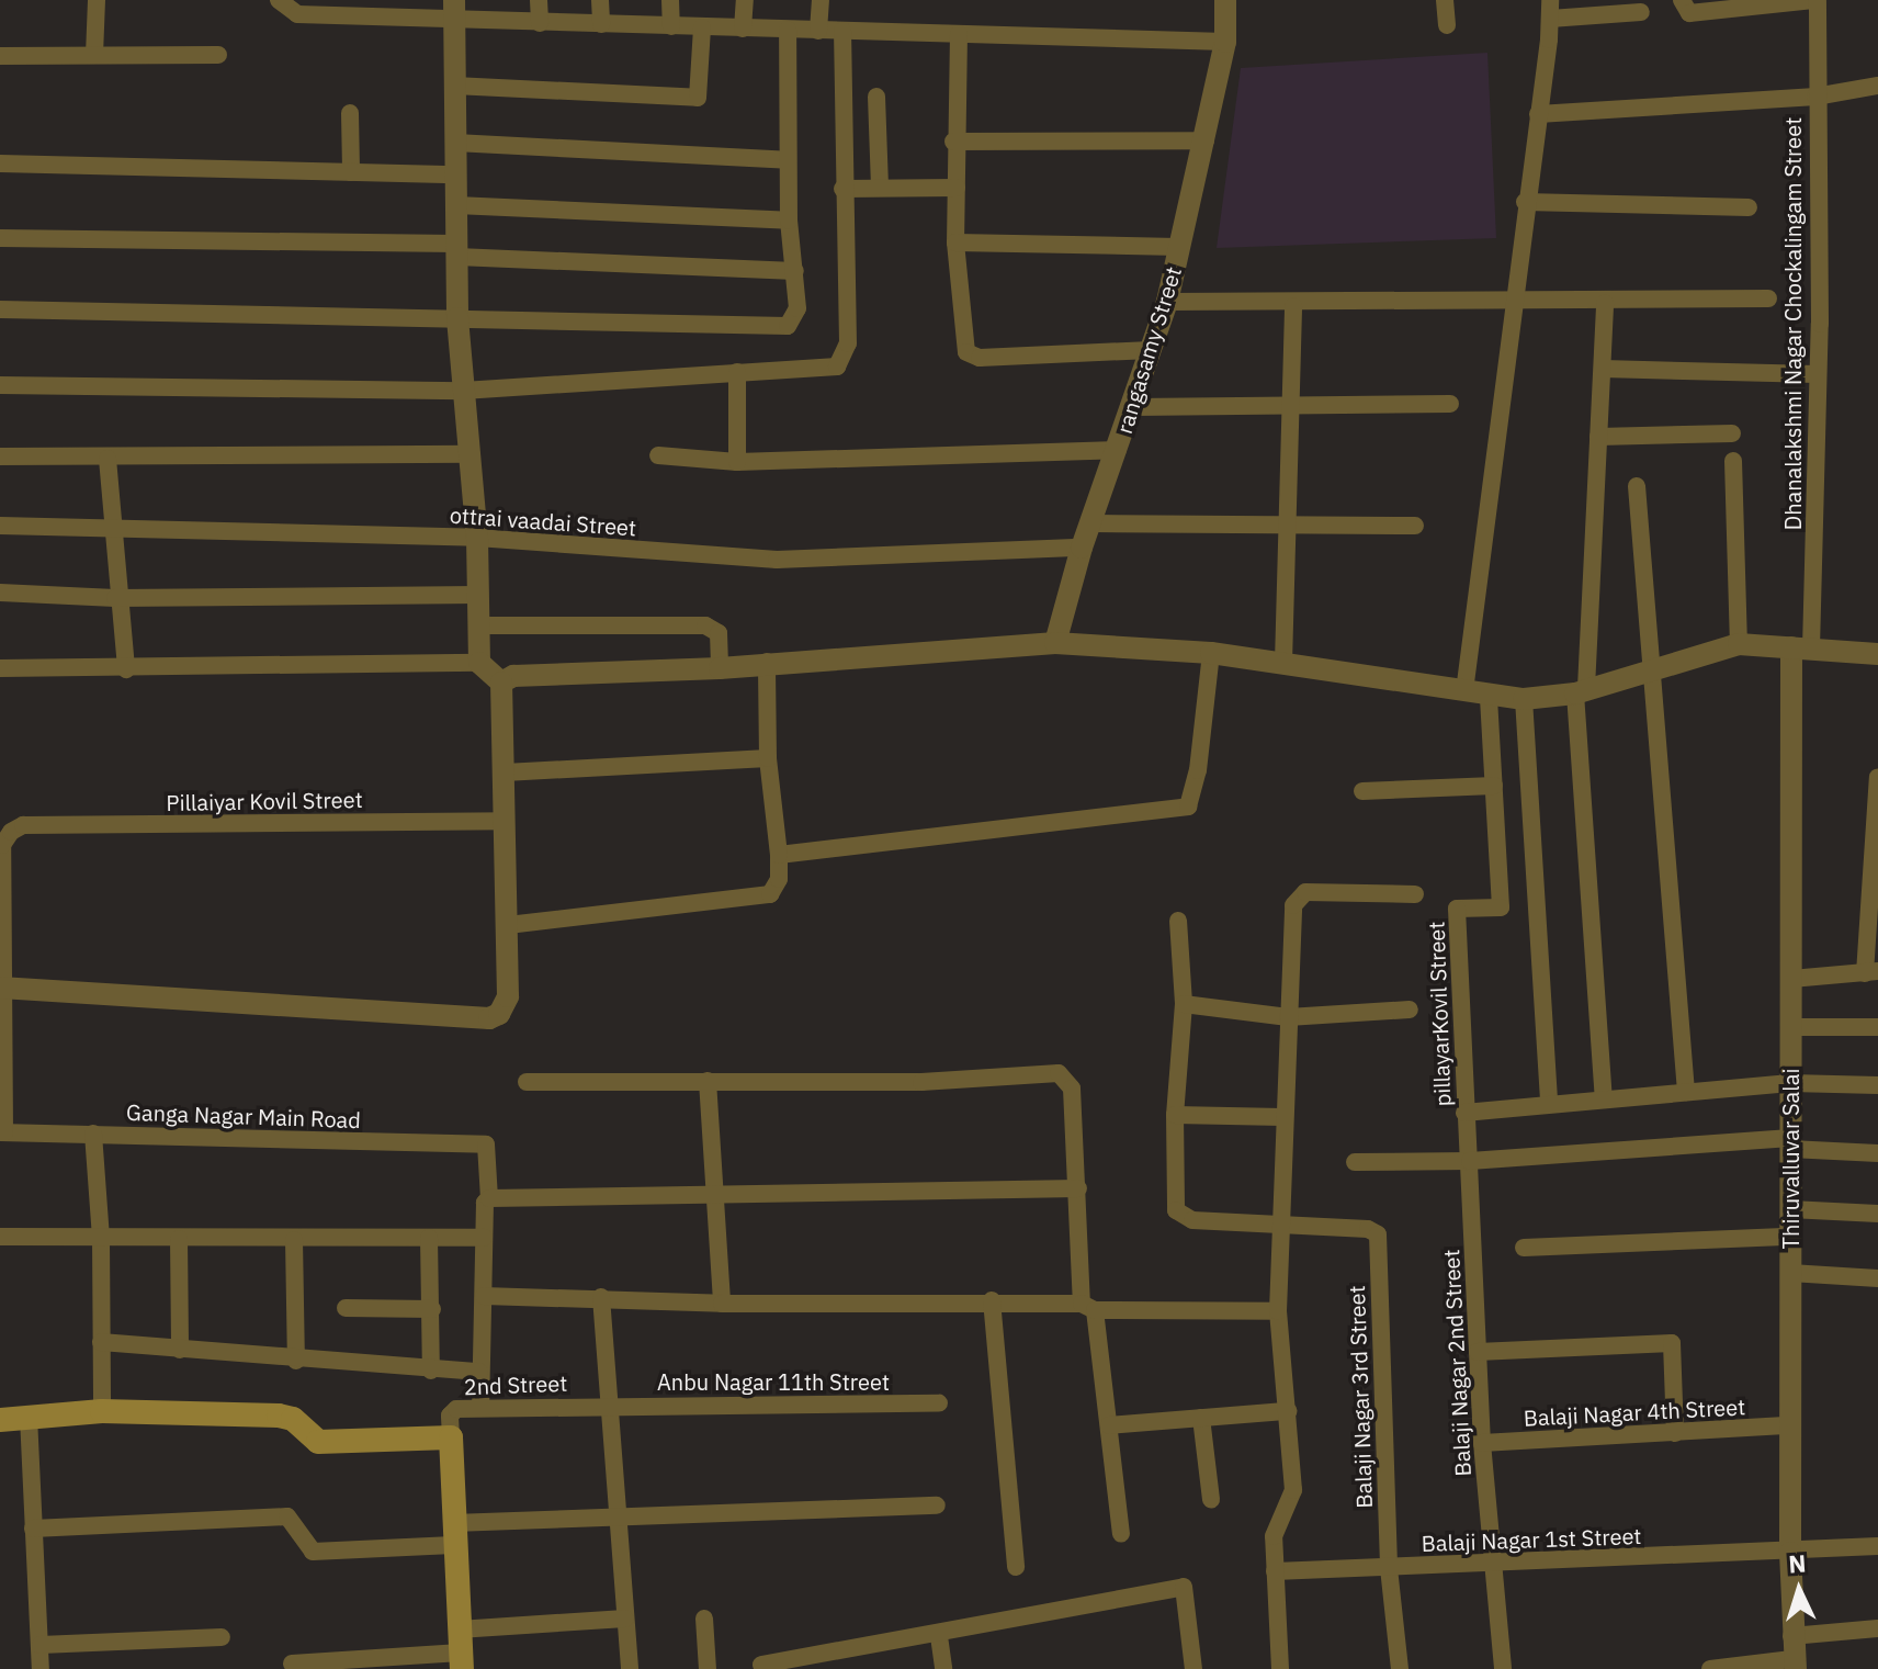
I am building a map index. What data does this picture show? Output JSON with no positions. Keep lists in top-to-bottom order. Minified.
{"streets":{"street":["Dhanalakshmi Nagar Chockalingam Street","rangasamy Street","ottrai vaadai Street","Pillaiyar Kovil Street","pillayarKovil Street","Ganga Nagar Main Road","Thiruvalluvar Salai","Balaji Nagar 2nd Street","Anbu Nagar 11th Street","2nd Street","Balaji Nagar 3rd Street","Balaji Nagar 4th Street","Balaji Nagar 1st Street"]},"crossings":[["Dhanalakshmi Nagar Chockalingam Street","Thiruvalluvar Salai"],["rangasamy Street","ottrai vaadai Street"],["pillayarKovil Street","Balaji Nagar 2nd Street"],["Thiruvalluvar Salai","Balaji Nagar 4th Street"],["Thiruvalluvar Salai","Balaji Nagar 1st Street"],["Balaji Nagar 2nd Street","Balaji Nagar 4th Street"],["Balaji Nagar 2nd Street","Balaji Nagar 1st Street"],["Anbu Nagar 11th Street","2nd Street"],["Balaji Nagar 3rd Street","Balaji Nagar 1st Street"]],"north":"top"}
